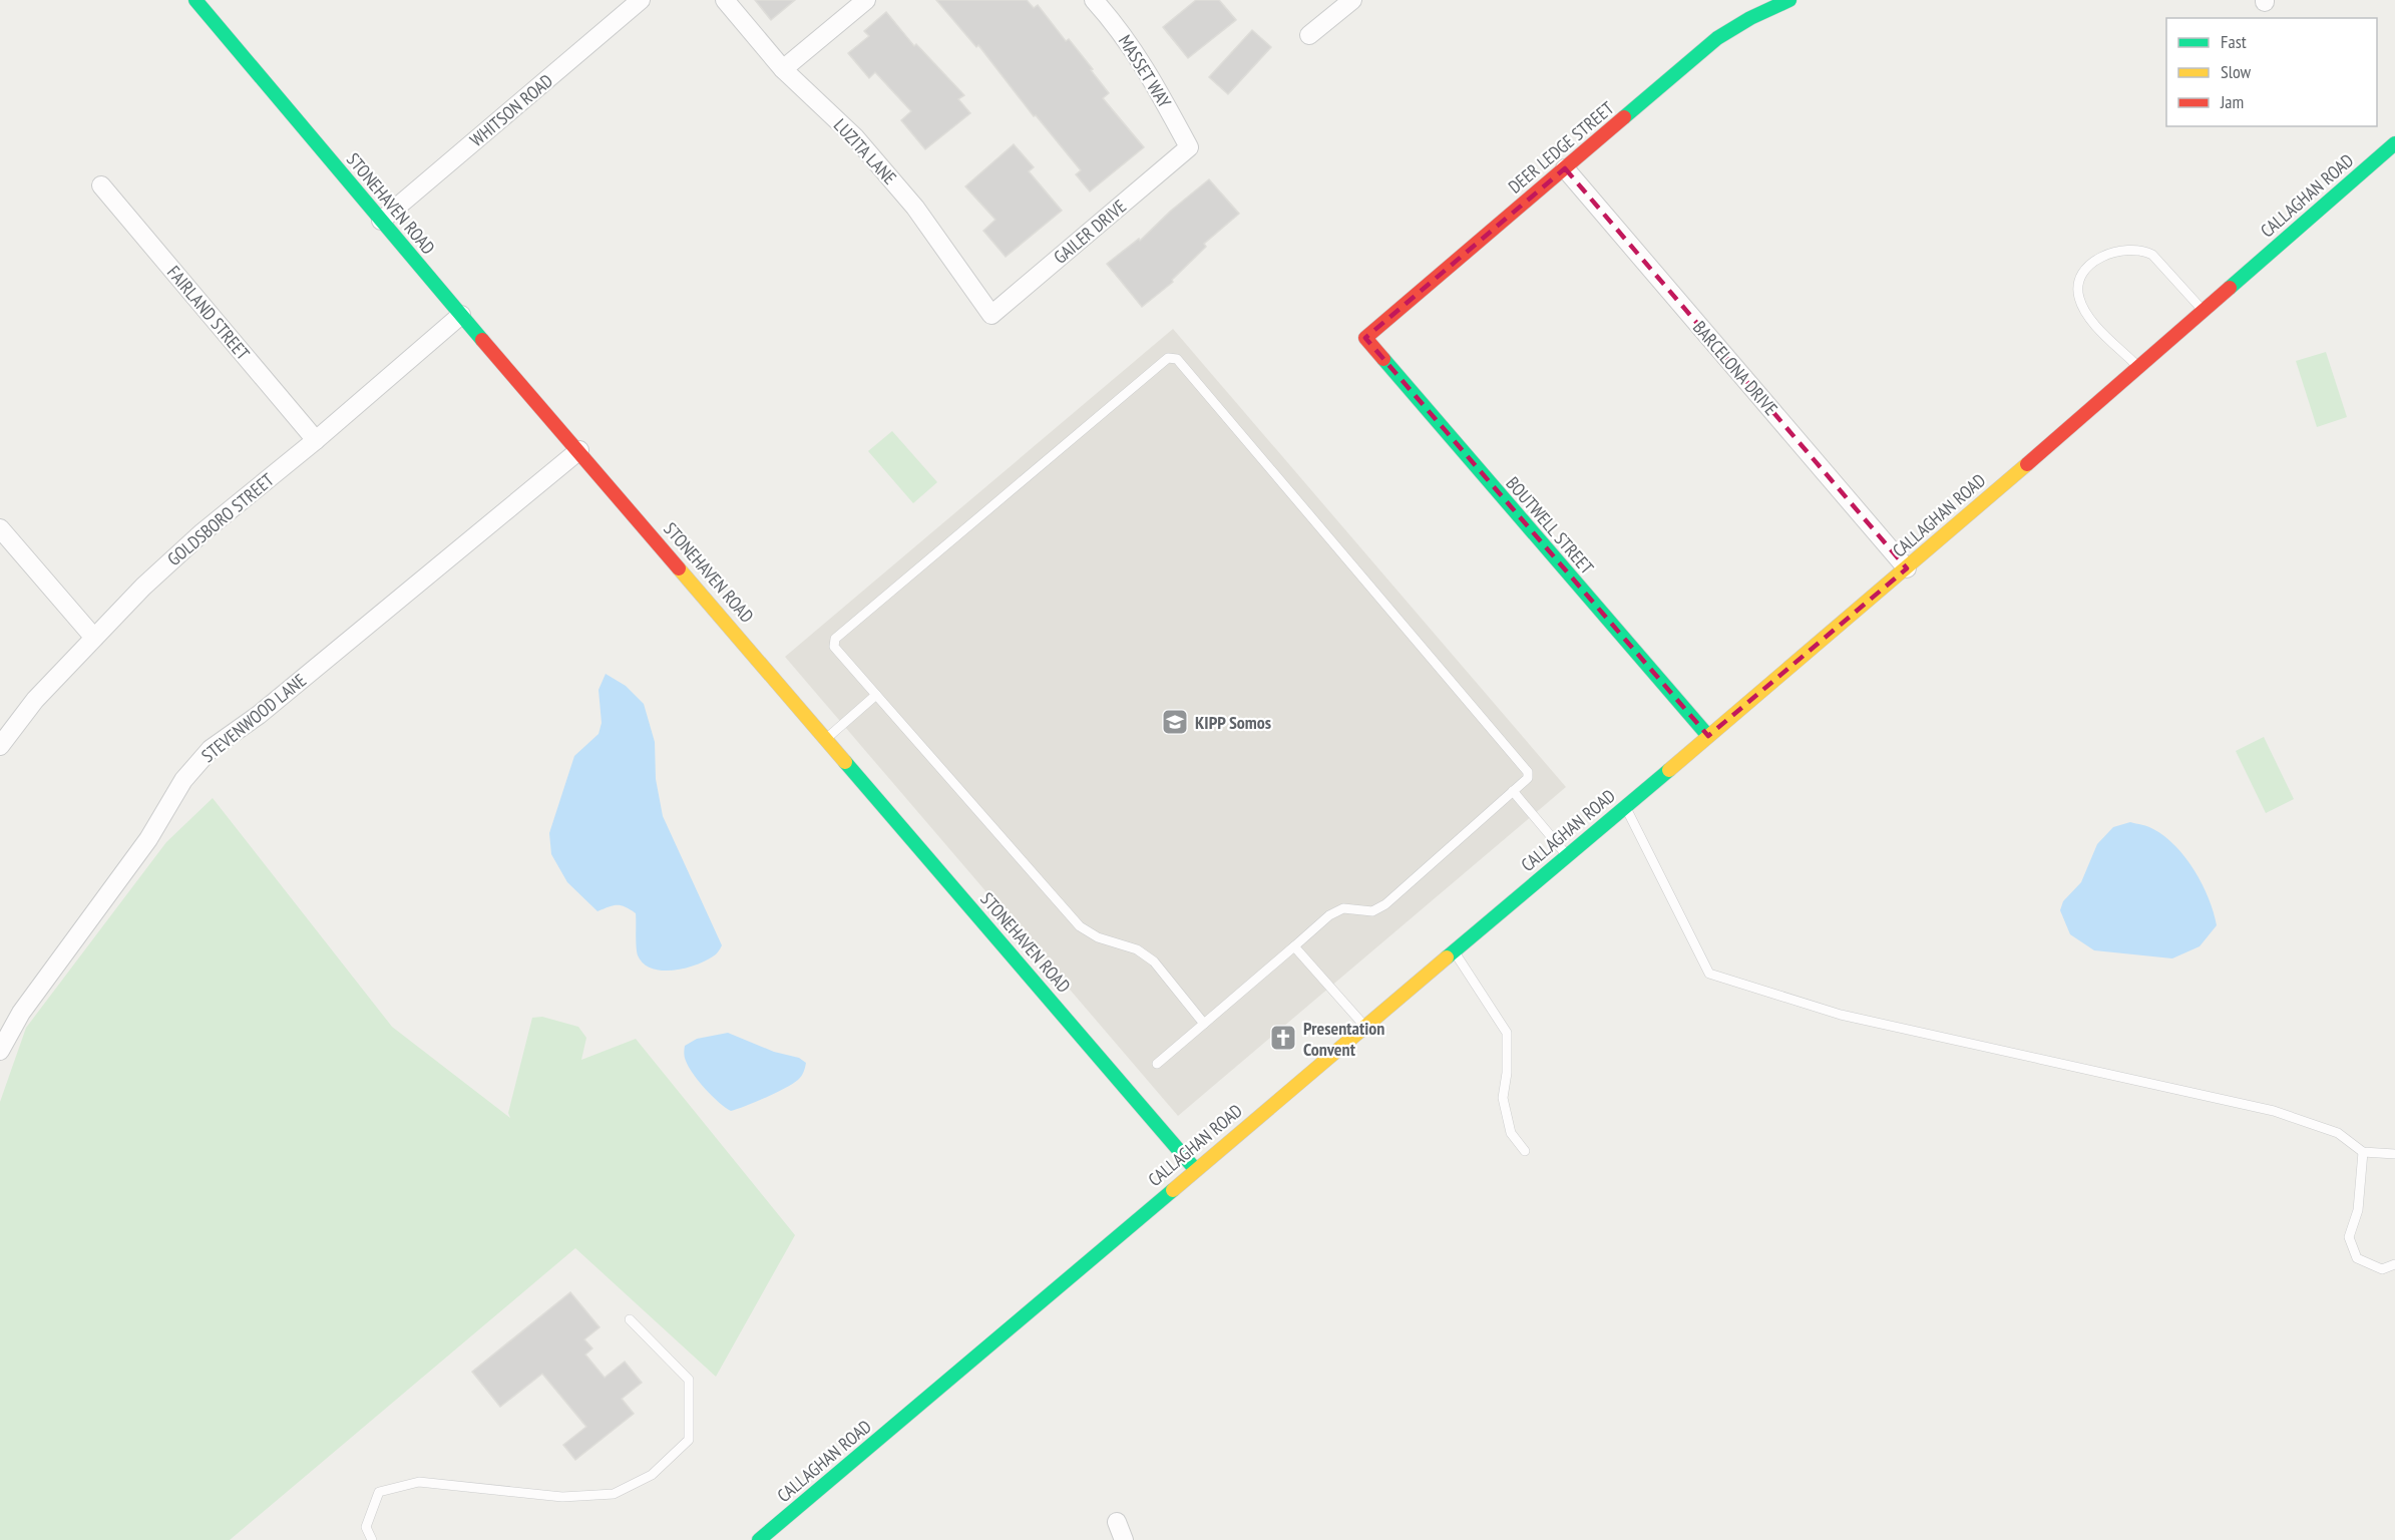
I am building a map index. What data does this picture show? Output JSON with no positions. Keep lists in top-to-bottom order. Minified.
{"streets":{"street":["MASSET WAY","WHITSON ROAD","DEER LEDGE STREET","LUZITA LANE","CALLAGHAN ROAD","STONEHAVEN ROAD","GAILER DRIVE","FAIRLAND STREET","BARCELONA DRIVE","GOLDSBORO STREET","BOUTWELL STREET","STEVENWOOD LANE"]},"crossings":[["MASSET WAY","GAILER DRIVE"],["WHITSON ROAD","STONEHAVEN ROAD"],["DEER LEDGE STREET","BARCELONA DRIVE"],["DEER LEDGE STREET","BOUTWELL STREET"],["LUZITA LANE","GAILER DRIVE"],["CALLAGHAN ROAD","STONEHAVEN ROAD"],["CALLAGHAN ROAD","BARCELONA DRIVE"],["CALLAGHAN ROAD","BOUTWELL STREET"],["STONEHAVEN ROAD","GOLDSBORO STREET"],["STONEHAVEN ROAD","STEVENWOOD LANE"],["FAIRLAND STREET","GOLDSBORO STREET"]],"places":{"school or university":["KIPP Somos"],"church":["Presentation Convent"]},"legend":["Fast","Slow","Jam"]}
